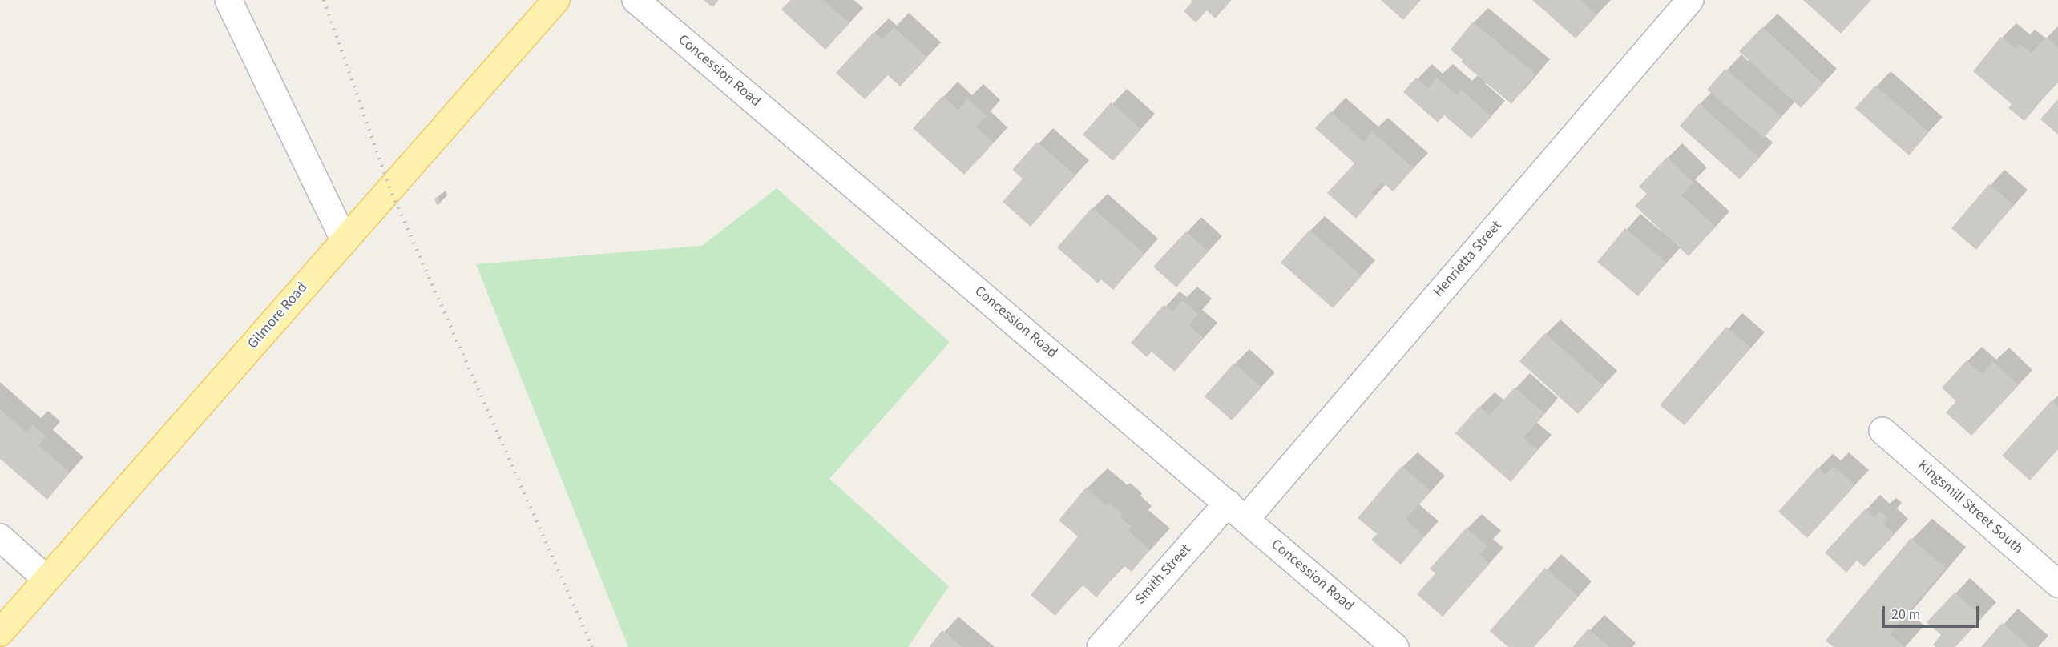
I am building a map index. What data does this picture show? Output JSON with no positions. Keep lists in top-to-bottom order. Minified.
{"streets":{"main road":["Gilmore Road"],"street":["Concession Road","Henrietta Street","Kingsmill Street South","Smith Street"]},"crossings":[["Concession Road","Henrietta Street"],["Concession Road","Smith Street"],["Henrietta Street","Smith Street"]],"scale_bar":"20 m"}
